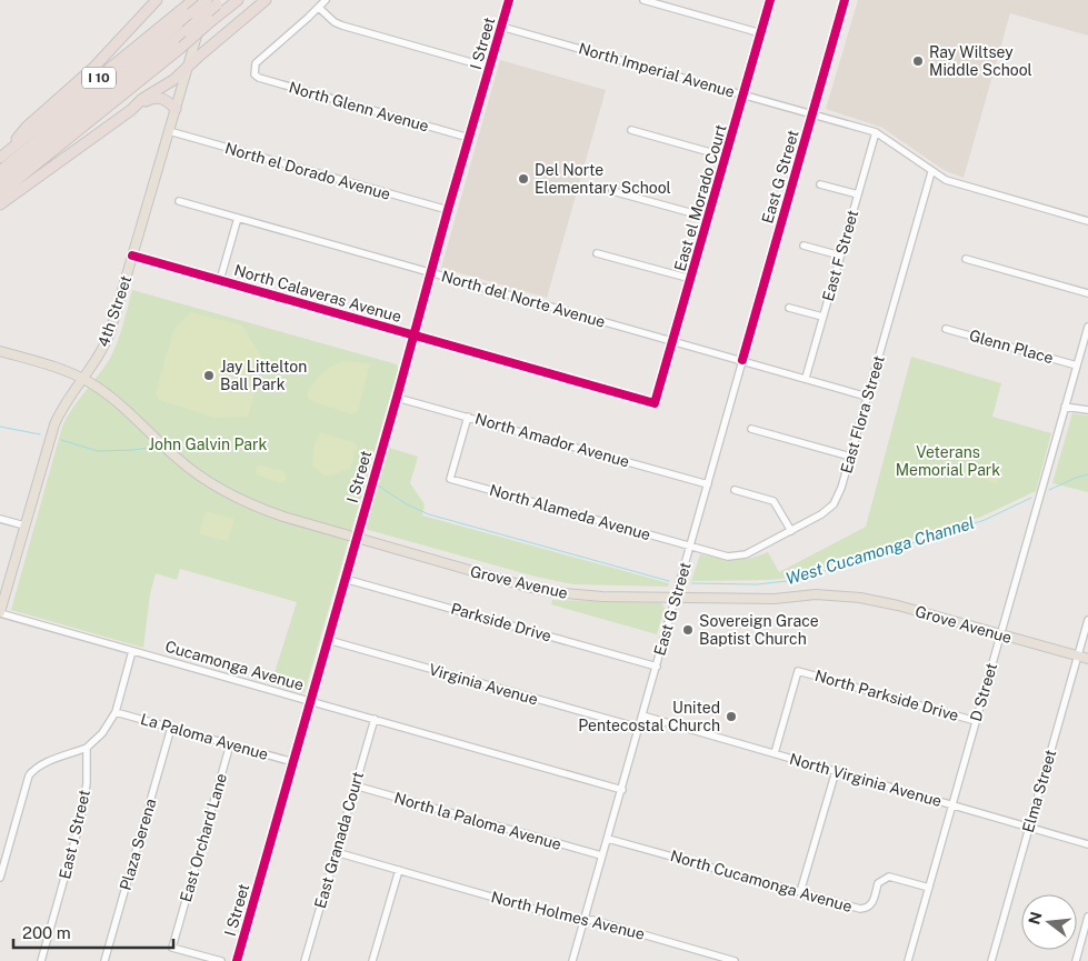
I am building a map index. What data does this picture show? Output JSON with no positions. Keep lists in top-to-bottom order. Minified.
{"streets":{"highway":["I 10"],"main road":["4th Street","Grove Avenue"],"street":["I Street","North Imperial Avenue","North Glenn Avenue","North el Dorado Avenue","East G Street","East el Morado Court","East F Street","North Calaveras Avenue","North del Norte Avenue","Glenn Place","East Flora Street","North Amador Avenue","North Alameda Avenue","Parkside Drive","Cucamonga Avenue","Virginia Avenue","D Street","North Parkside Drive","La Paloma Avenue","North Virginia Avenue","Elma Street","North la Paloma Avenue","East J Street","East Orchard Lane","East Granada Court","Plaza Serena","North Cucamonga Avenue","North Holmes Avenue"]},"crossings":[["I Street","North Imperial Avenue"],["I Street","North Glenn Avenue"],["I Street","North el Dorado Avenue"],["I Street","North Calaveras Avenue"],["I Street","North del Norte Avenue"],["I Street","North Amador Avenue"],["I Street","Grove Avenue"],["I Street","Parkside Drive"],["I Street","Cucamonga Avenue"],["I Street","Virginia Avenue"],["I Street","La Paloma Avenue"],["North Imperial Avenue","East G Street"],["North Imperial Avenue","East el Morado Court"],["North Imperial Avenue","East F Street"],["North Imperial Avenue","East Flora Street"],["North el Dorado Avenue","4th Street"],["East G Street","North del Norte Avenue"],["East G Street","East Flora Street"],["East G Street","North Amador Avenue"],["East G Street","North Alameda Avenue"],["East G Street","Grove Avenue"],["East G Street","Parkside Drive"],["East G Street","Cucamonga Avenue"],["East G Street","Virginia Avenue"],["East G Street","North Virginia Avenue"],["East G Street","North la Paloma Avenue"],["East G Street","North Cucamonga Avenue"],["East G Street","North Holmes Avenue"],["East el Morado Court","North Calaveras Avenue"],["East el Morado Court","North del Norte Avenue"],["East F Street","North del Norte Avenue"],["North Calaveras Avenue","4th Street"],["North del Norte Avenue","East Flora Street"],["4th Street","Grove Avenue"],["4th Street","Cucamonga Avenue"],["Glenn Place","D Street"],["East Flora Street","North Alameda Avenue"],["North Amador Avenue","North Alameda Avenue"],["Grove Avenue","D Street"],["Grove Avenue","Elma Street"],["Cucamonga Avenue","East Granada Court"],["D Street","North Parkside Drive"],["D Street","North Virginia Avenue"],["D Street","North Cucamonga Avenue"],["North Parkside Drive","North Virginia Avenue"],["La Paloma Avenue","East Orchard Lane"],["La Paloma Avenue","Plaza Serena"],["North Virginia Avenue","Elma Street"],["North la Paloma Avenue","East Granada Court"],["East Granada Court","North Holmes Avenue"]],"water":["West Cucamonga Channel"],"parks":["John Galvin Park","Veterans Memorial Park"],"places":["Ray Wiltsey Middle School","Del Norte Elementary School","Jay Littelton Ball Park","Sovereign Grace Baptist Church","United Pentecostal Church"],"scale_bar":"200 m","north":"left"}
